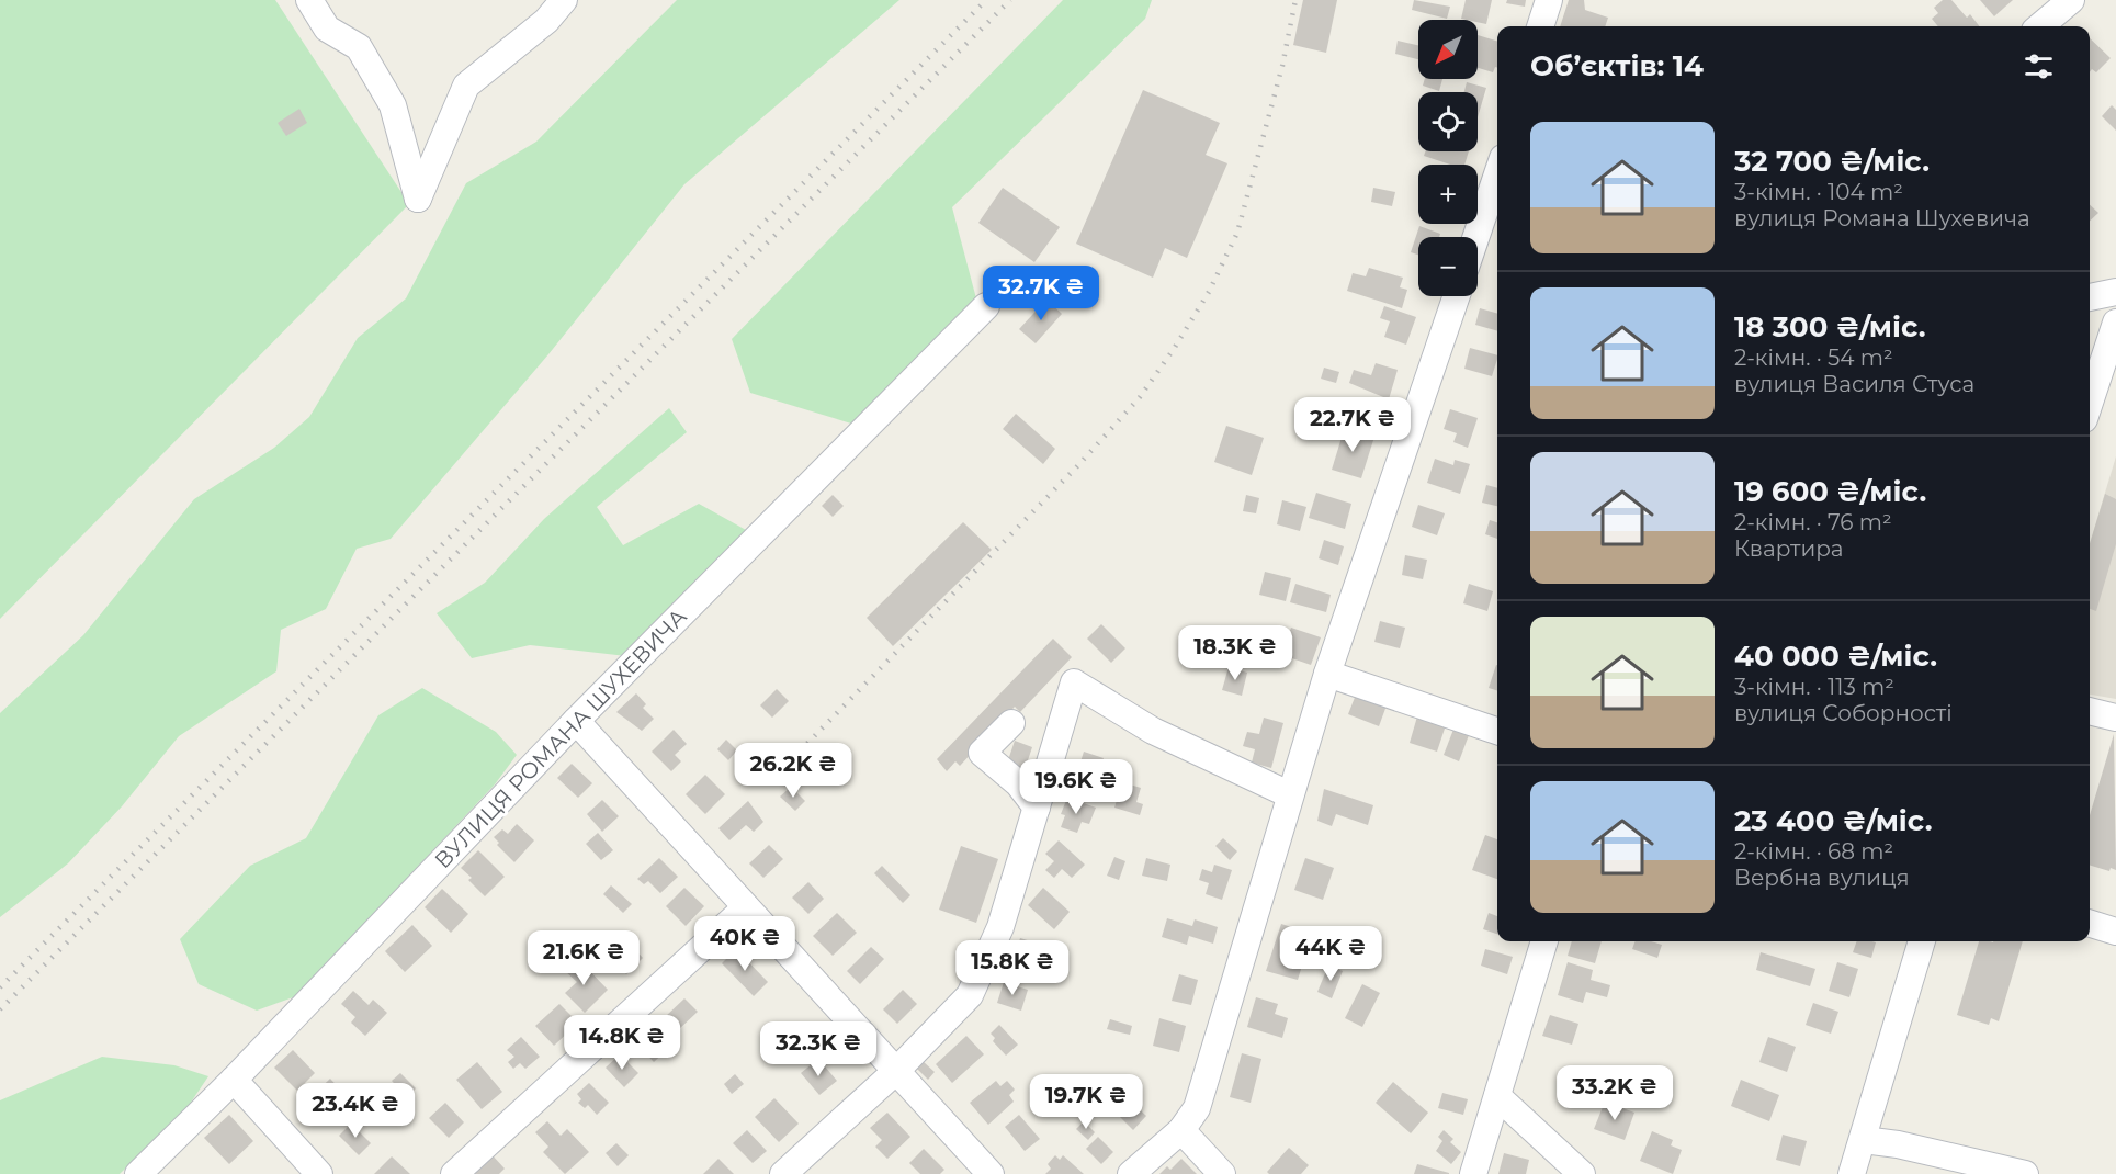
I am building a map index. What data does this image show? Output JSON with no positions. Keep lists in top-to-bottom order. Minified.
{"streets":{"street":["ВУЛИЦЯ РОМАНА ШУХЕВИЧА"]},"north":"bottom left","page":{"map_buttons":["+","−"],"heading":"Об’єктів: 14","list":[{"name":"32 700 ₴/міс.","note":"3-кімн. · 104 m² · вулиця Романа Шухевича"},{"name":"18 300 ₴/міс.","note":"2-кімн. · 54 m² · вулиця Василя Стуса"},{"name":"19 600 ₴/міс.","note":"2-кімн. · 76 m² · Квартира"},{"name":"40 000 ₴/міс.","note":"3-кімн. · 113 m² · вулиця Соборності"},{"name":"23 400 ₴/міс.","note":"2-кімн. · 68 m² · Вербна вулиця"}],"price":["32.7K ₴","22.7K ₴","18.3K ₴","26.2K ₴","19.6K ₴","40K ₴","44K ₴","21.6K ₴","15.8K ₴","14.8K ₴","32.3K ₴","33.2K ₴","19.7K ₴","23.4K ₴"]}}
